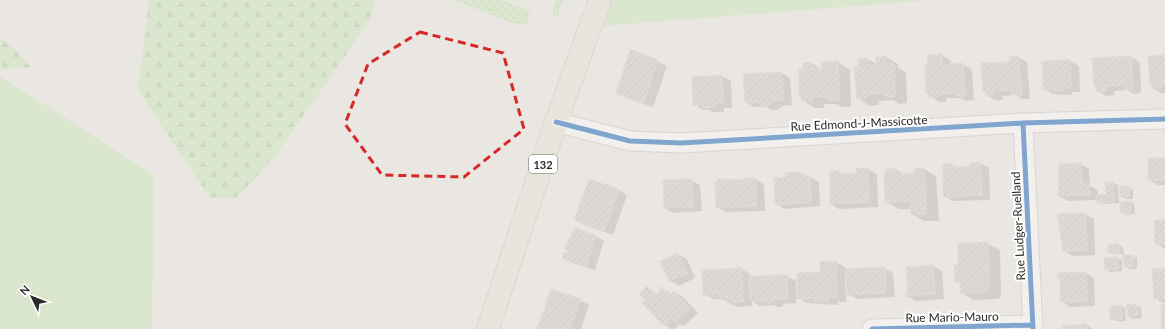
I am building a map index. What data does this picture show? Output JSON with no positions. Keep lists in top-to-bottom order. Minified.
{"streets":{"main road":["132"],"street":["Rue Edmond-J-Massicotte","Rue Ludger-Ruelland","Rue Mario-Mauro"]},"crossings":[["Rue Edmond-J-Massicotte","132"],["Rue Edmond-J-Massicotte","Rue Ludger-Ruelland"],["Rue Ludger-Ruelland","Rue Mario-Mauro"]],"north":"top left"}
